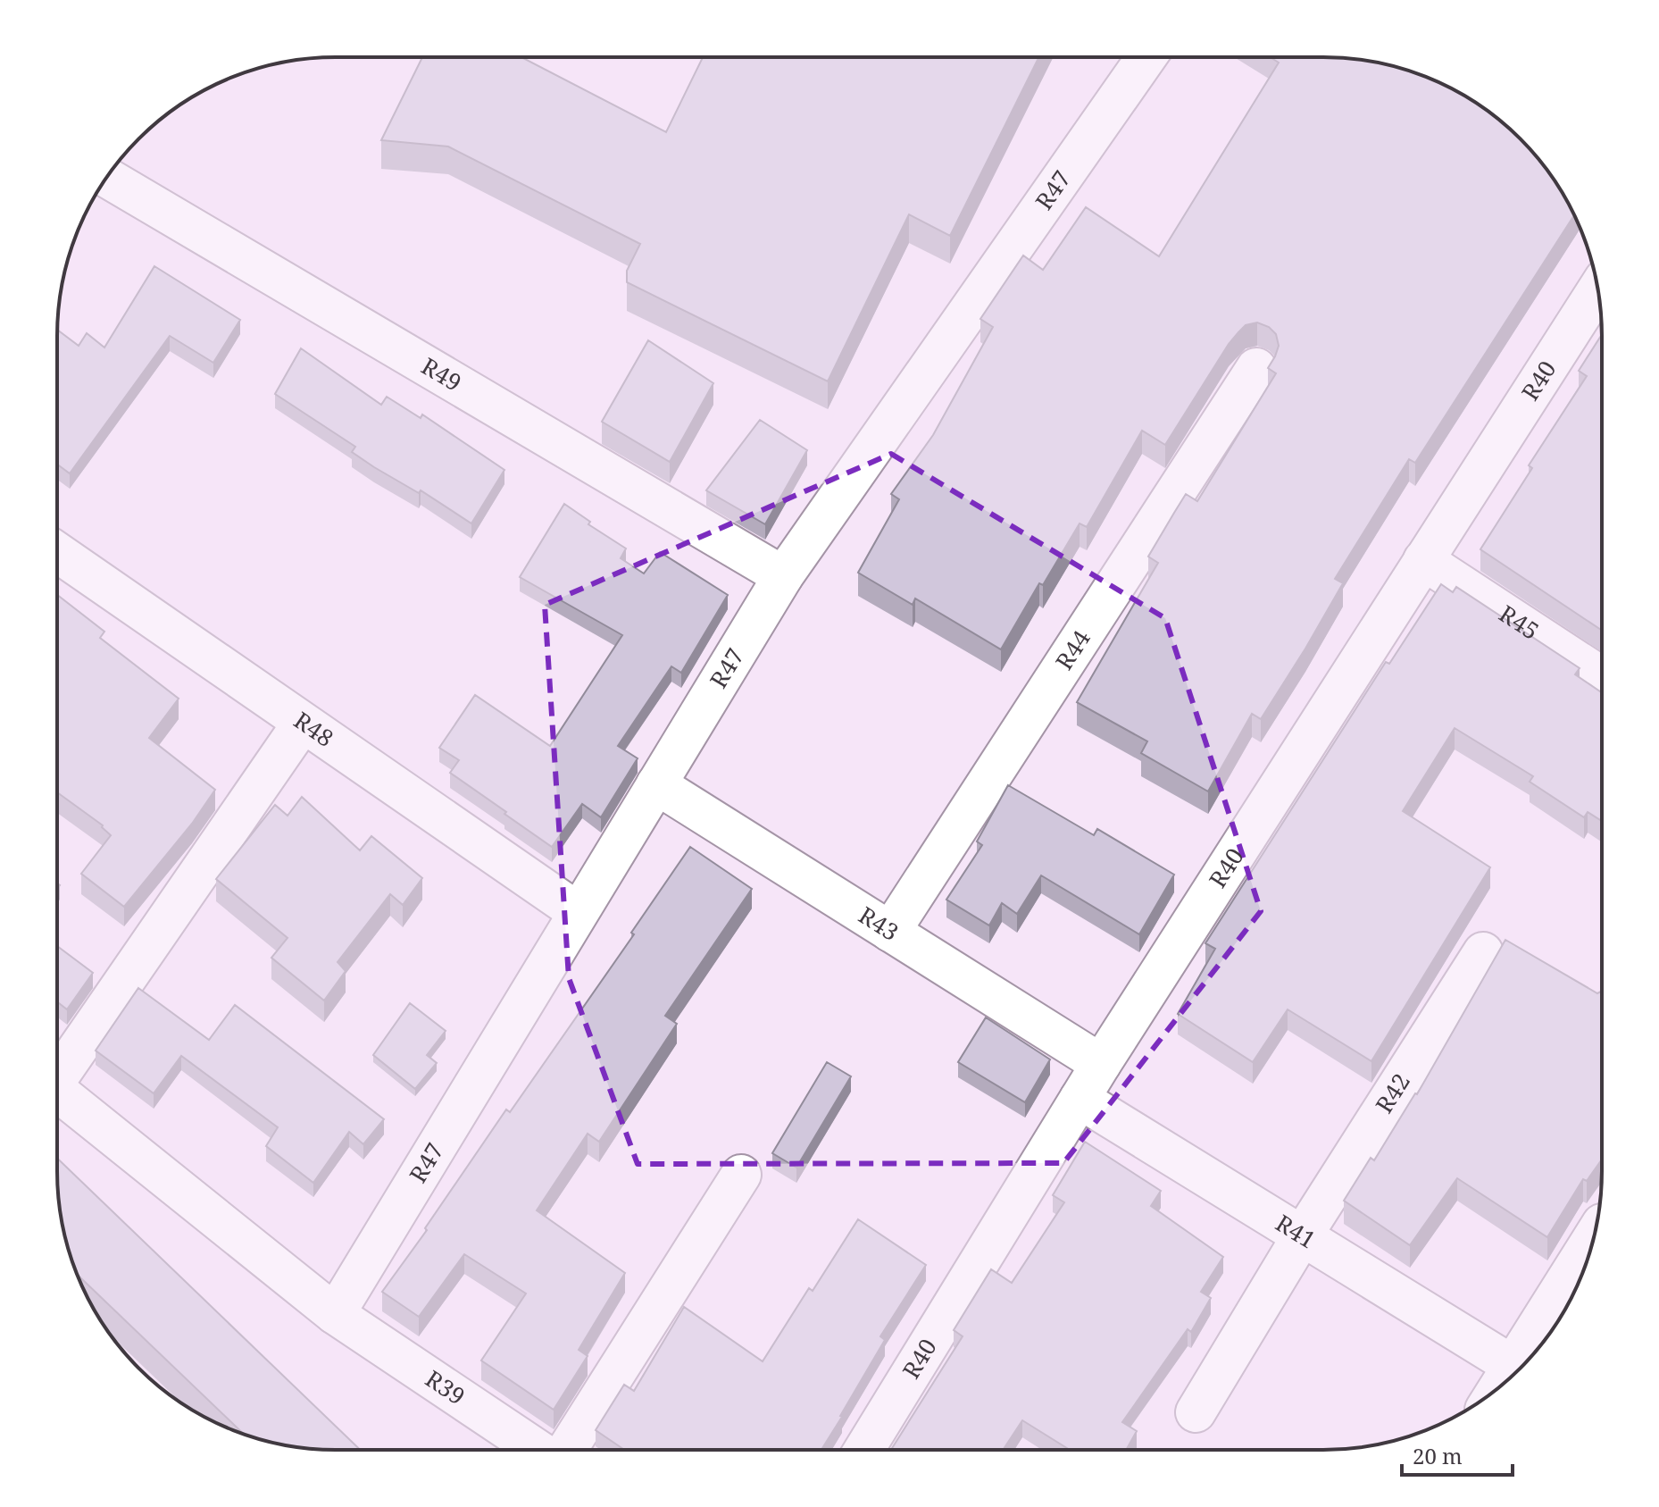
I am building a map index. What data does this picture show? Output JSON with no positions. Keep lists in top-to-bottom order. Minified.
{"streets":{"street":["R47","R49","R40","R45","R44","R48","R43","R42","R41","R39"]},"crossings":[["R47","R49"],["R47","R48"],["R47","R43"],["R47","R39"],["R40","R45"],["R40","R43"],["R40","R41"],["R44","R43"],["R42","R41"]],"scale_bar":"20 m"}
